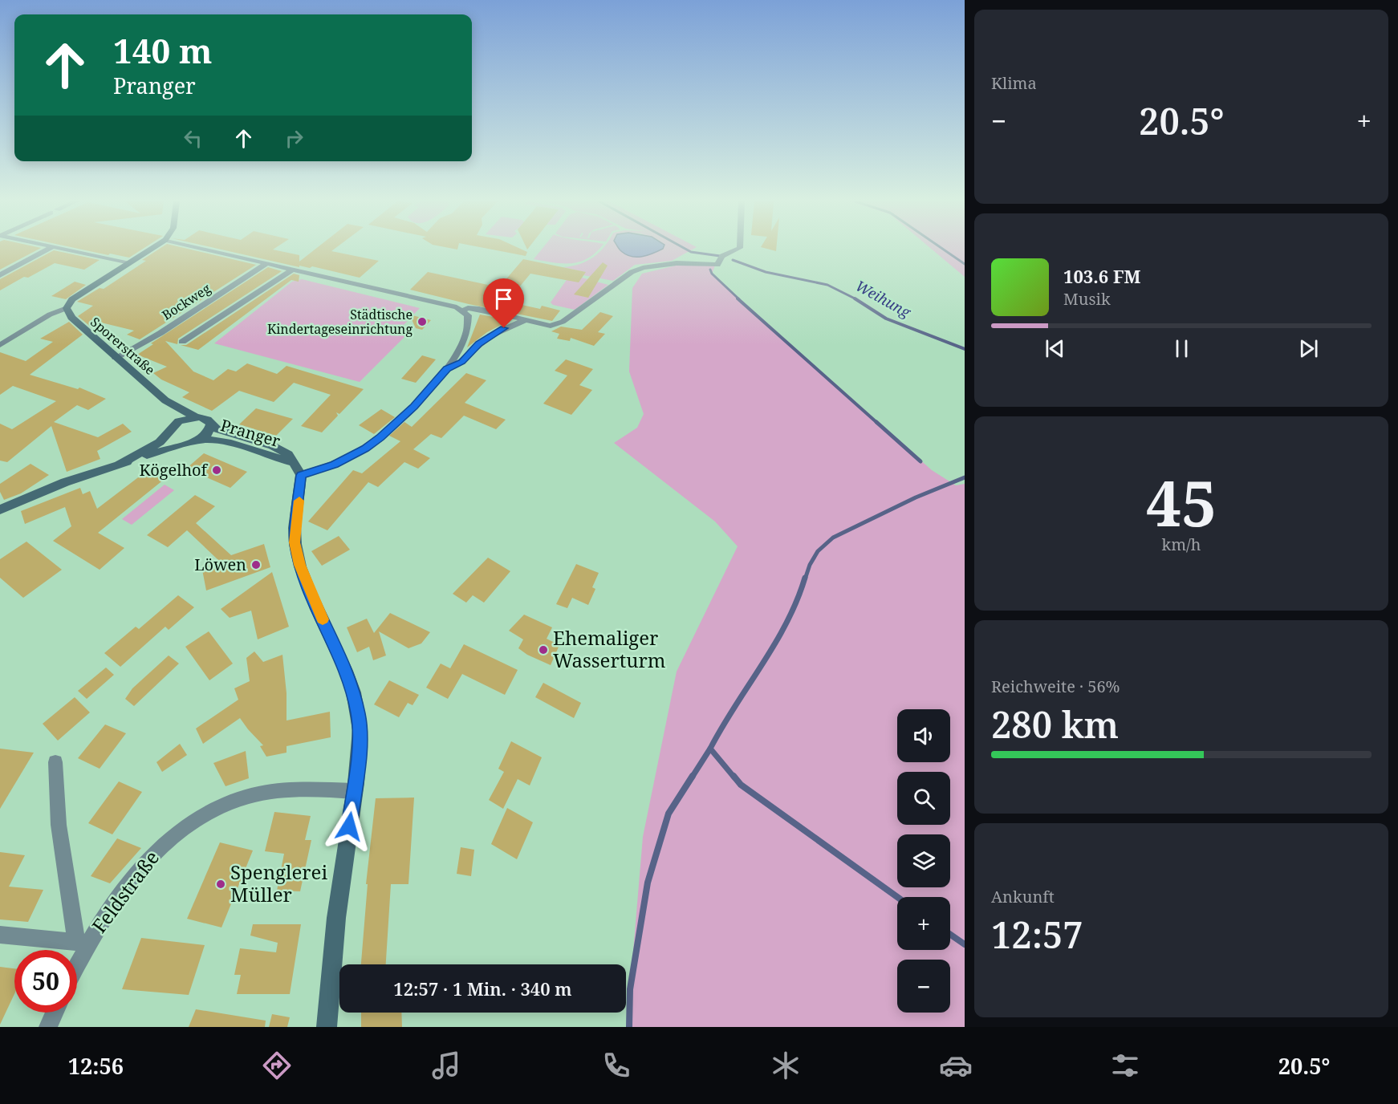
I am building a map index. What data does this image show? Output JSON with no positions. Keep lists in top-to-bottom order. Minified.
{"streets":{"main road":["Sporerstraße","Pranger"],"street":["Bockweg","Feldstraße"]},"crossings":[["Bockweg","Sporerstraße"],["Sporerstraße","Pranger"]],"water":["Weihung"],"places":["Städtische Kindertageseinrichtung","Kögelhof","Löwen","Ehemaliger Wasserturm","Spenglerei Müller"],"page":{"tile":["Klima",["45","km/h"],["Reichweite · 56%","280 km"],["Ankunft","12:57"]],"turn":["140 m","Pranger"],"heat":["−","20.5°","+"],"song":["103.6 FM","Musik"],"map_buttons":["+","−"],"limit":"50","trip":"12:57 · 1 Min. · 340 m","tabs":["12:56","20.5°"]}}
